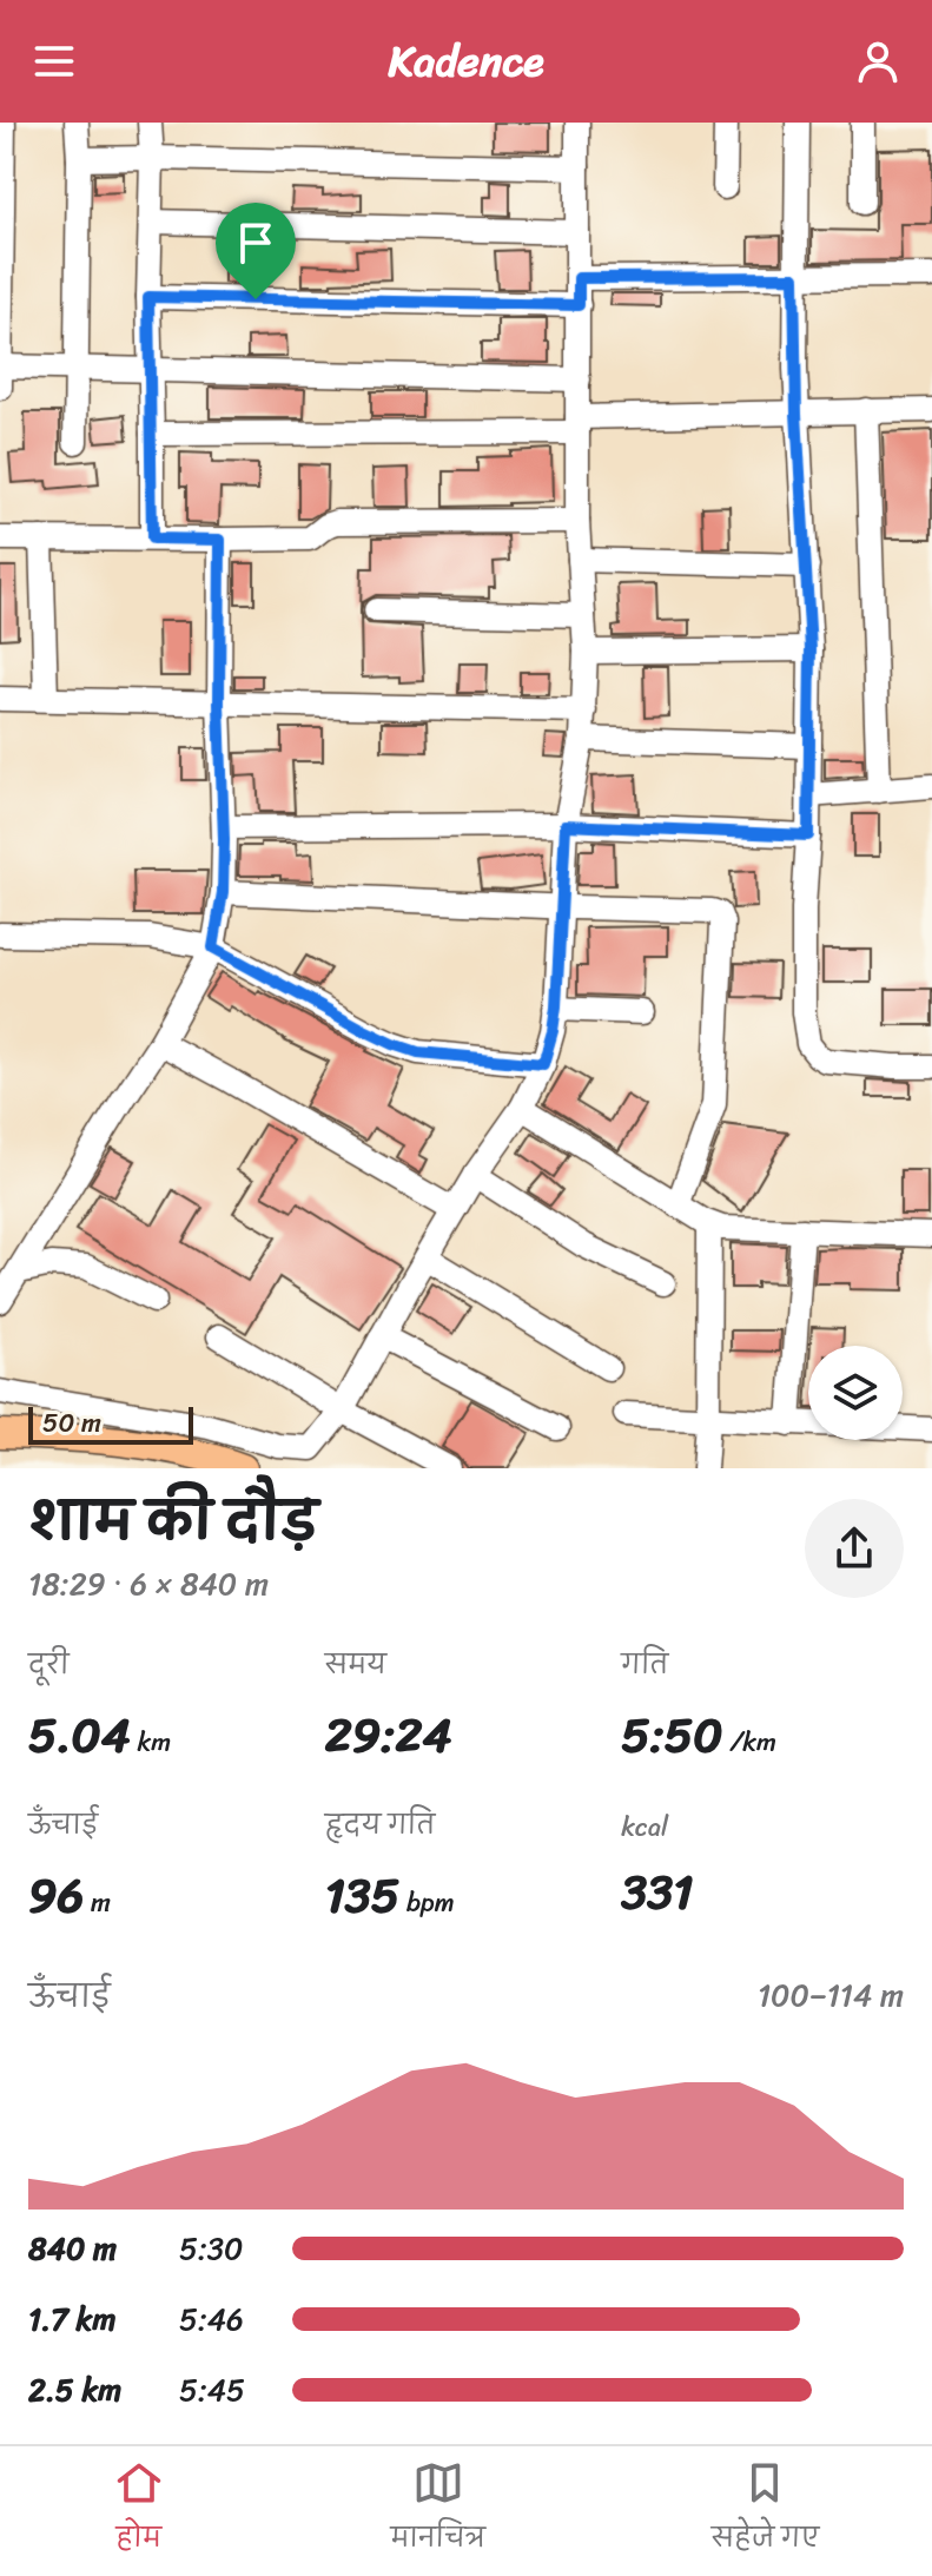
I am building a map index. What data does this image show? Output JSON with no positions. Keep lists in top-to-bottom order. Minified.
{"scale_bar":"50 m","page":{"header":"Kadence","scale":"50 m","heading":["शाम की दौड़","18:29 · 6 × 840 m"],"stats":[["दूरी","5.04 km"],["समय","29:24"],["गति","5:50 /km"],["ऊँचाई","96 m"],["हृदय गति","135 bpm"],["kcal","331"]],"chart":["ऊँचाई","100–114 m"],"list":[{"name":"840 m","note":"5:30"},{"name":"1.7 km","note":"5:46"},{"name":"2.5 km","note":"5:45"}],"tabs":["होम","मानचित्र","सहेजे गए"]}}
